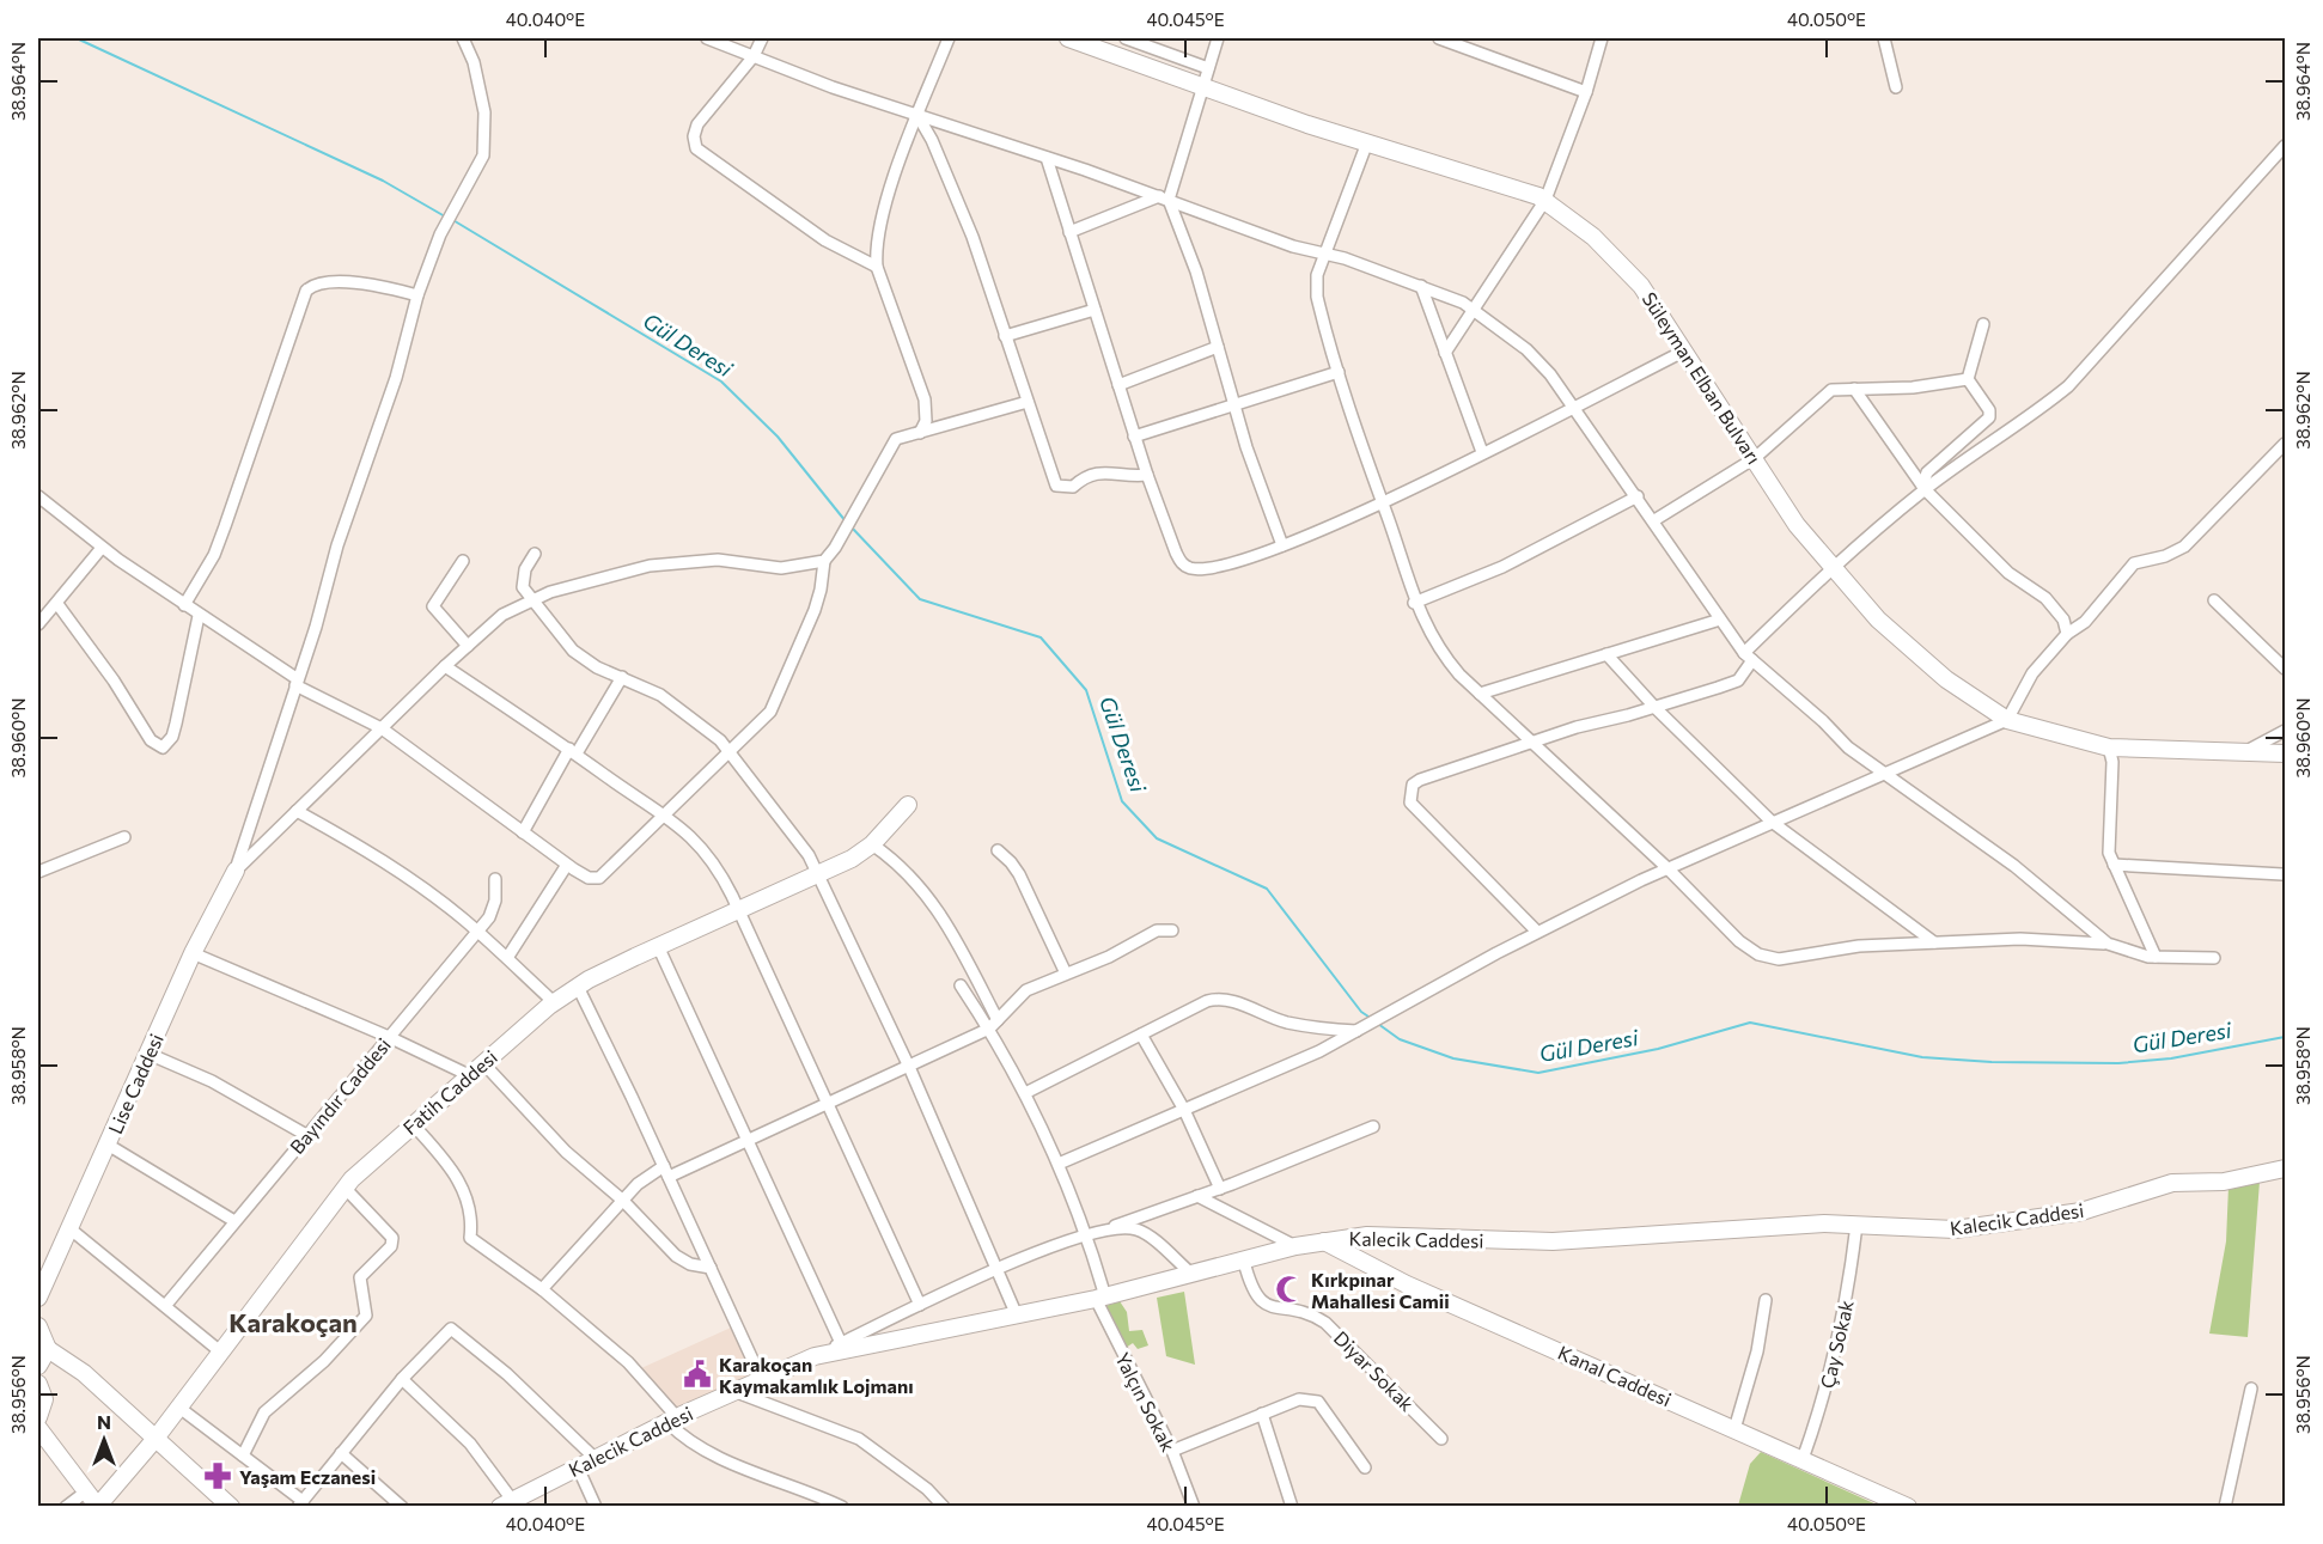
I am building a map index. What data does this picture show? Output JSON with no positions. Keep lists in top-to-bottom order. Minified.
{"streets":{"street":["Süleyman Elban Bulvarı","Lise Caddesi","Fatih Caddesi","Bayındır Caddesi","Kalecik Caddesi","Çay Sokak","Diyar Sokak","Kanal Caddesi","Yalçın Sokak"]},"crossings":[["Kalecik Caddesi","Çay Sokak"],["Kalecik Caddesi","Diyar Sokak"],["Kalecik Caddesi","Kanal Caddesi"],["Kalecik Caddesi","Yalçın Sokak"],["Çay Sokak","Kanal Caddesi"]],"districts":["Karakoçan"],"water":["Gül Deresi"],"places":{"mosque":["Kırkpınar Mahallesi Camii"],"public building":["Karakoçan Kaymakamlık Lojmanı"],"pharmacy":["Yaşam Eczanesi"]},"north":"top","coordinates":["40.040°E","40.045°E","40.050°E","38.964°N","38.962°N","38.960°N","38.958°N","38.956°N"]}
